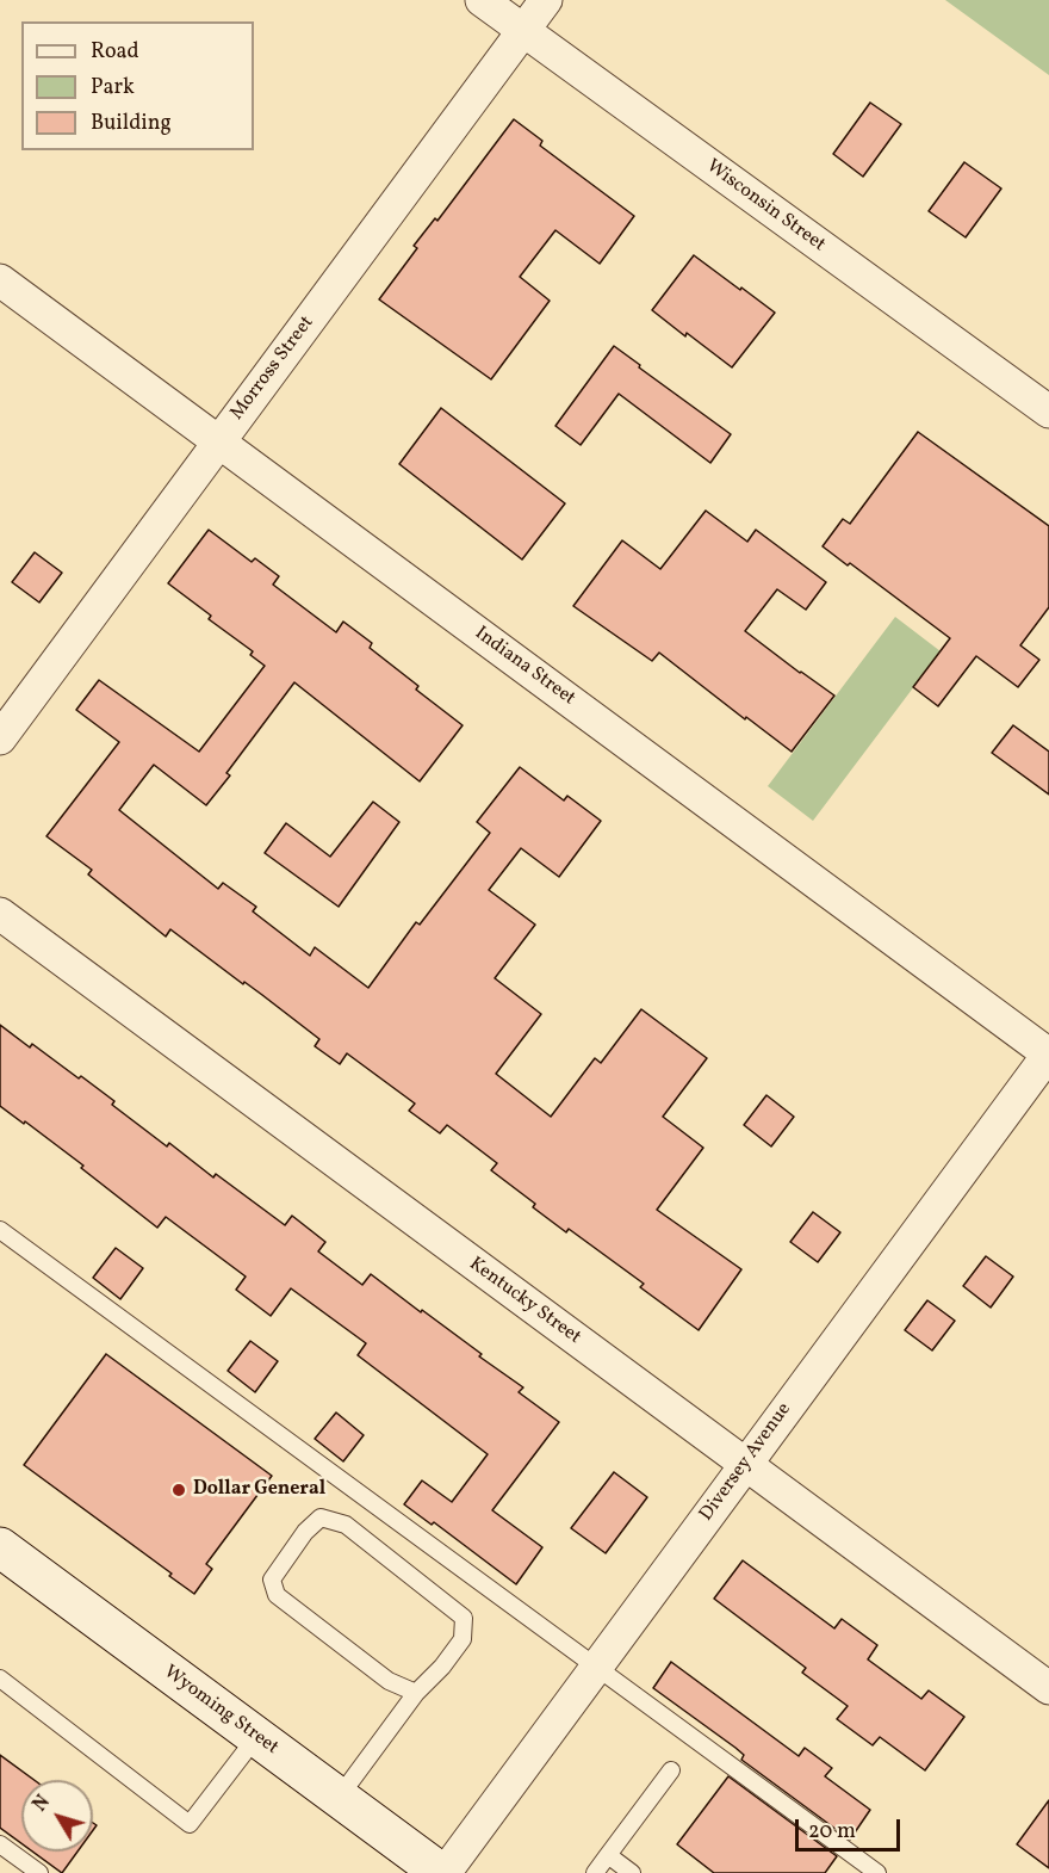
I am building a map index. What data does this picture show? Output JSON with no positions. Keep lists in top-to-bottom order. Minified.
{"streets":{"street":["Wisconsin Street","Morross Street","Indiana Street","Kentucky Street","Diversey Avenue","Wyoming Street"]},"crossings":[["Wisconsin Street","Morross Street"],["Morross Street","Indiana Street"],["Indiana Street","Diversey Avenue"],["Kentucky Street","Diversey Avenue"],["Diversey Avenue","Wyoming Street"]],"places":["Dollar General"],"legend":["Road","Park","Building"],"scale_bar":"20 m","north":"top left"}
